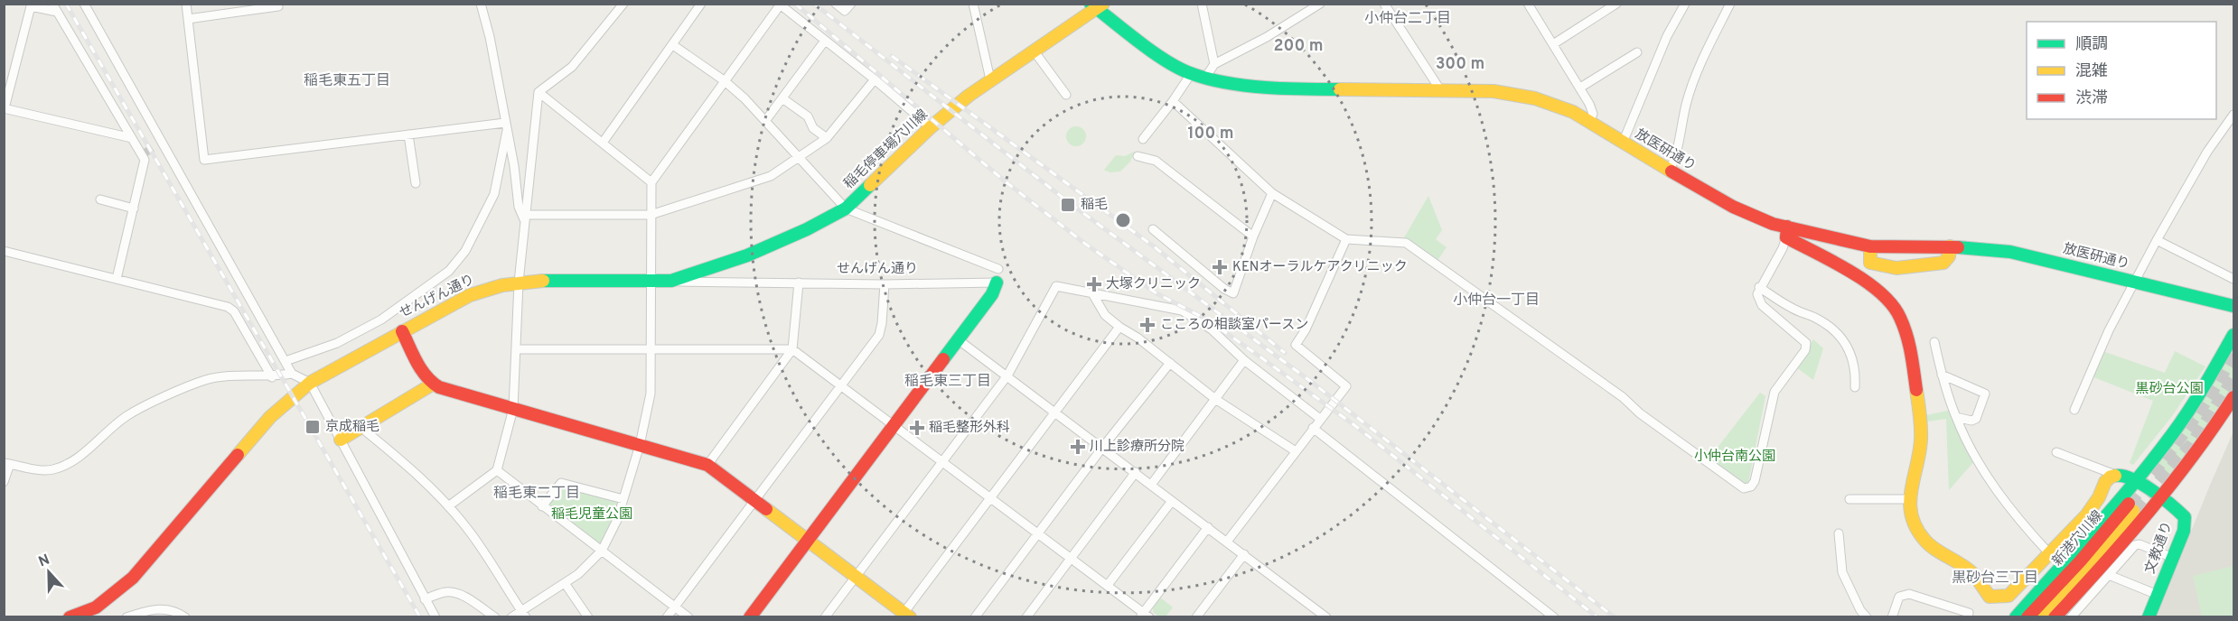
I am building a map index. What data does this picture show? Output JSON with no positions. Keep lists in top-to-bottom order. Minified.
{"streets":{"street":["稲毛停車場穴川線","放医研通り","せんげん通り","新港穴川線","文教通り"]},"crossings":[["稲毛停車場穴川線","放医研通り"],["稲毛停車場穴川線","せんげん通り"]],"districts":["小仲台二丁目","稲毛東五丁目","小仲台一丁目","稲毛東三丁目","稲毛東二丁目","黒砂台三丁目"],"parks":["黒砂台公園","小仲台南公園","稲毛児童公園"],"places":{"transit":["稲毛","京成稲毛"],"health":["KENオーラルケアクリニック","大塚クリニック","こころの相談室パースン","稲毛整形外科","川上診療所分院"]},"legend":["順調","混雑","渋滞"],"north":"top","rings":["200 m","300 m","100 m"]}
